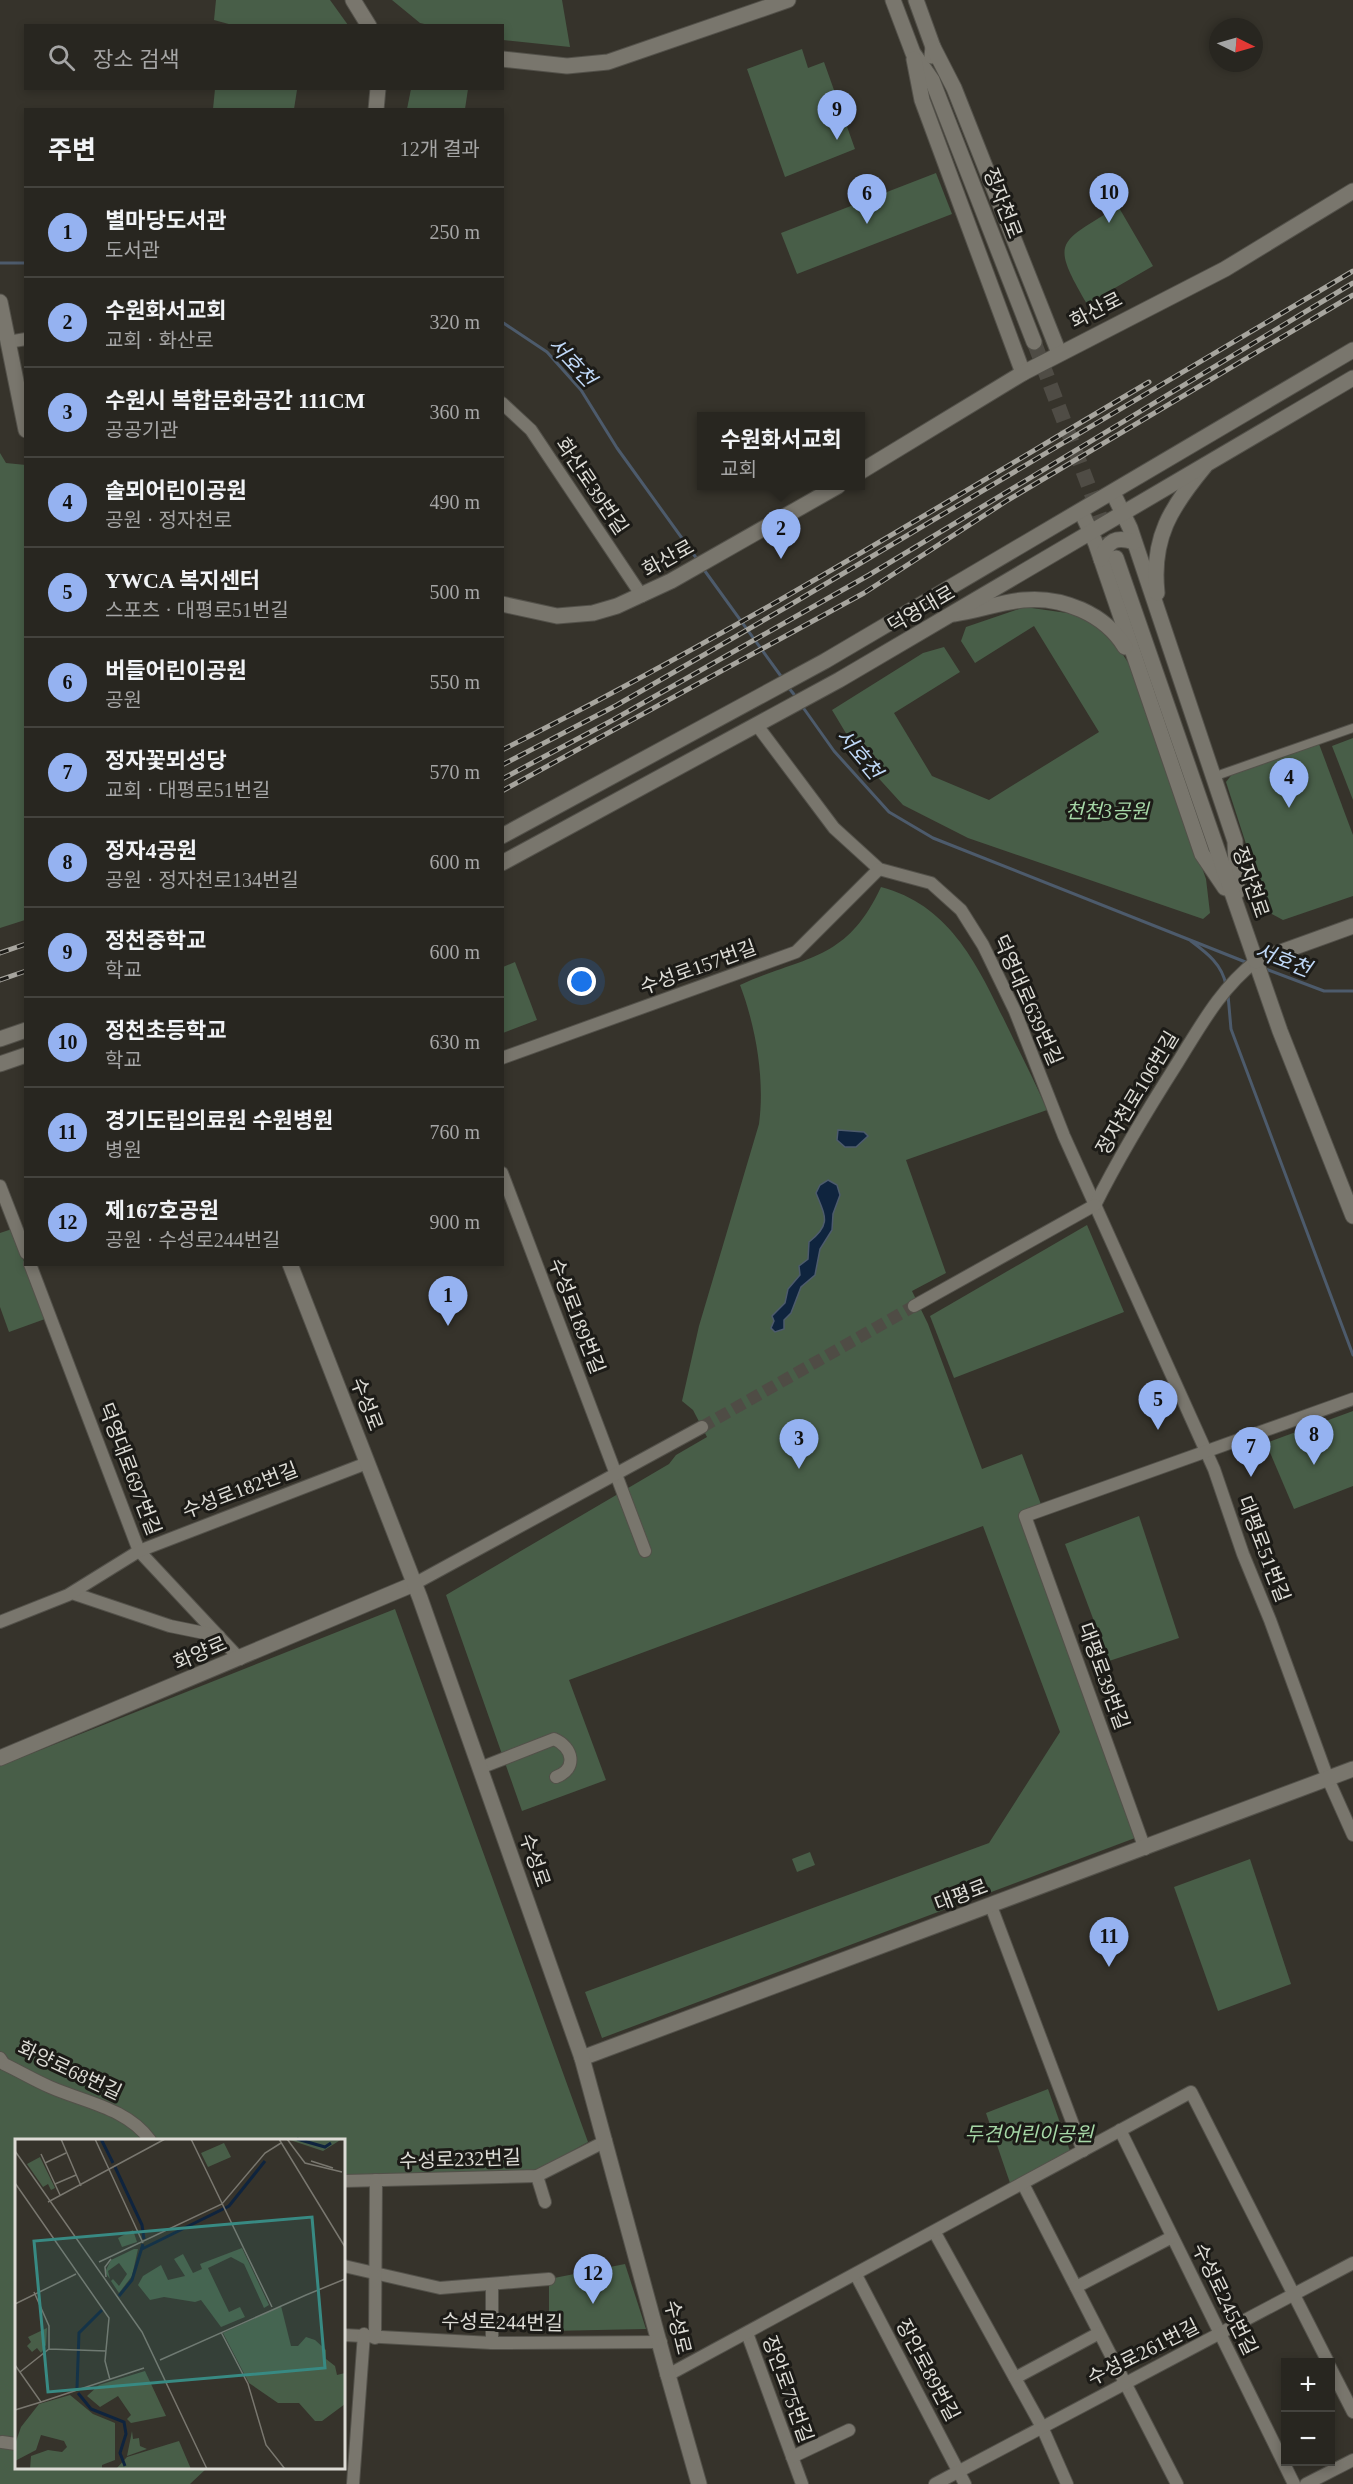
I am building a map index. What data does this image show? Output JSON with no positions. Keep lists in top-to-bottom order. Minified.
{"streets":{"street":["정자천로","화산로","화산로39번길","덕영대로","수성로157번길","덕영대로639번길","정자천로106번길","수성로189번길","수성로","덕영대로697번길","수성로182번길","대평로51번길","화양로","대평로39번길","대평로","화양로68번길","수성로232번길","수성로245번길","수성로244번길","수성로261번길","장안로89번길","장안로75번길"]},"crossings":[["정자천로","정자천로106번길"],["화산로","화산로39번길"],["덕영대로","덕영대로639번길"],["수성로157번길","덕영대로639번길"],["덕영대로639번길","정자천로106번길"],["덕영대로639번길","대평로51번길"],["정자천로106번길","대평로51번길"],["수성로","수성로182번길"],["수성로","화양로"],["수성로","대평로"],["수성로","수성로232번길"],["수성로","수성로244번길"],["덕영대로697번길","수성로182번길"],["덕영대로697번길","화양로"],["대평로51번길","대평로39번길"],["대평로51번길","대평로"],["대평로39번길","대평로"],["수성로245번길","수성로261번길"],["수성로261번길","장안로89번길"]],"water":["서호천"],"parks":["천천3공원","두견어린이공원"],"north":"right","page":{"search":"장소 검색","pins":["9","10","6","2","4","1","5","8","3","7","11","12"],"heading":["주변","12개 결과"],"list":[{"mark":"1","name":"별마당도서관","note":"도서관","value":"250 m"},{"mark":"2","name":"수원화서교회","note":"교회 · 화산로","value":"320 m"},{"mark":"3","name":"수원시 복합문화공간 111CM","note":"공공기관","value":"360 m"},{"mark":"4","name":"솔뫼어린이공원","note":"공원 · 정자천로","value":"490 m"},{"mark":"5","name":"YWCA 복지센터","note":"스포츠 · 대평로51번길","value":"500 m"},{"mark":"6","name":"버들어린이공원","note":"공원","value":"550 m"},{"mark":"7","name":"정자꽃뫼성당","note":"교회 · 대평로51번길","value":"570 m"},{"mark":"8","name":"정자4공원","note":"공원 · 정자천로134번길","value":"600 m"},{"mark":"9","name":"정천중학교","note":"학교","value":"600 m"},{"mark":"10","name":"정천초등학교","note":"학교","value":"630 m"},{"mark":"11","name":"경기도립의료원 수원병원","note":"병원","value":"760 m"},{"mark":"12","name":"제167호공원","note":"공원 · 수성로244번길","value":"900 m"}],"popup":["수원화서교회","교회"],"map_buttons":["+","−"]}}
